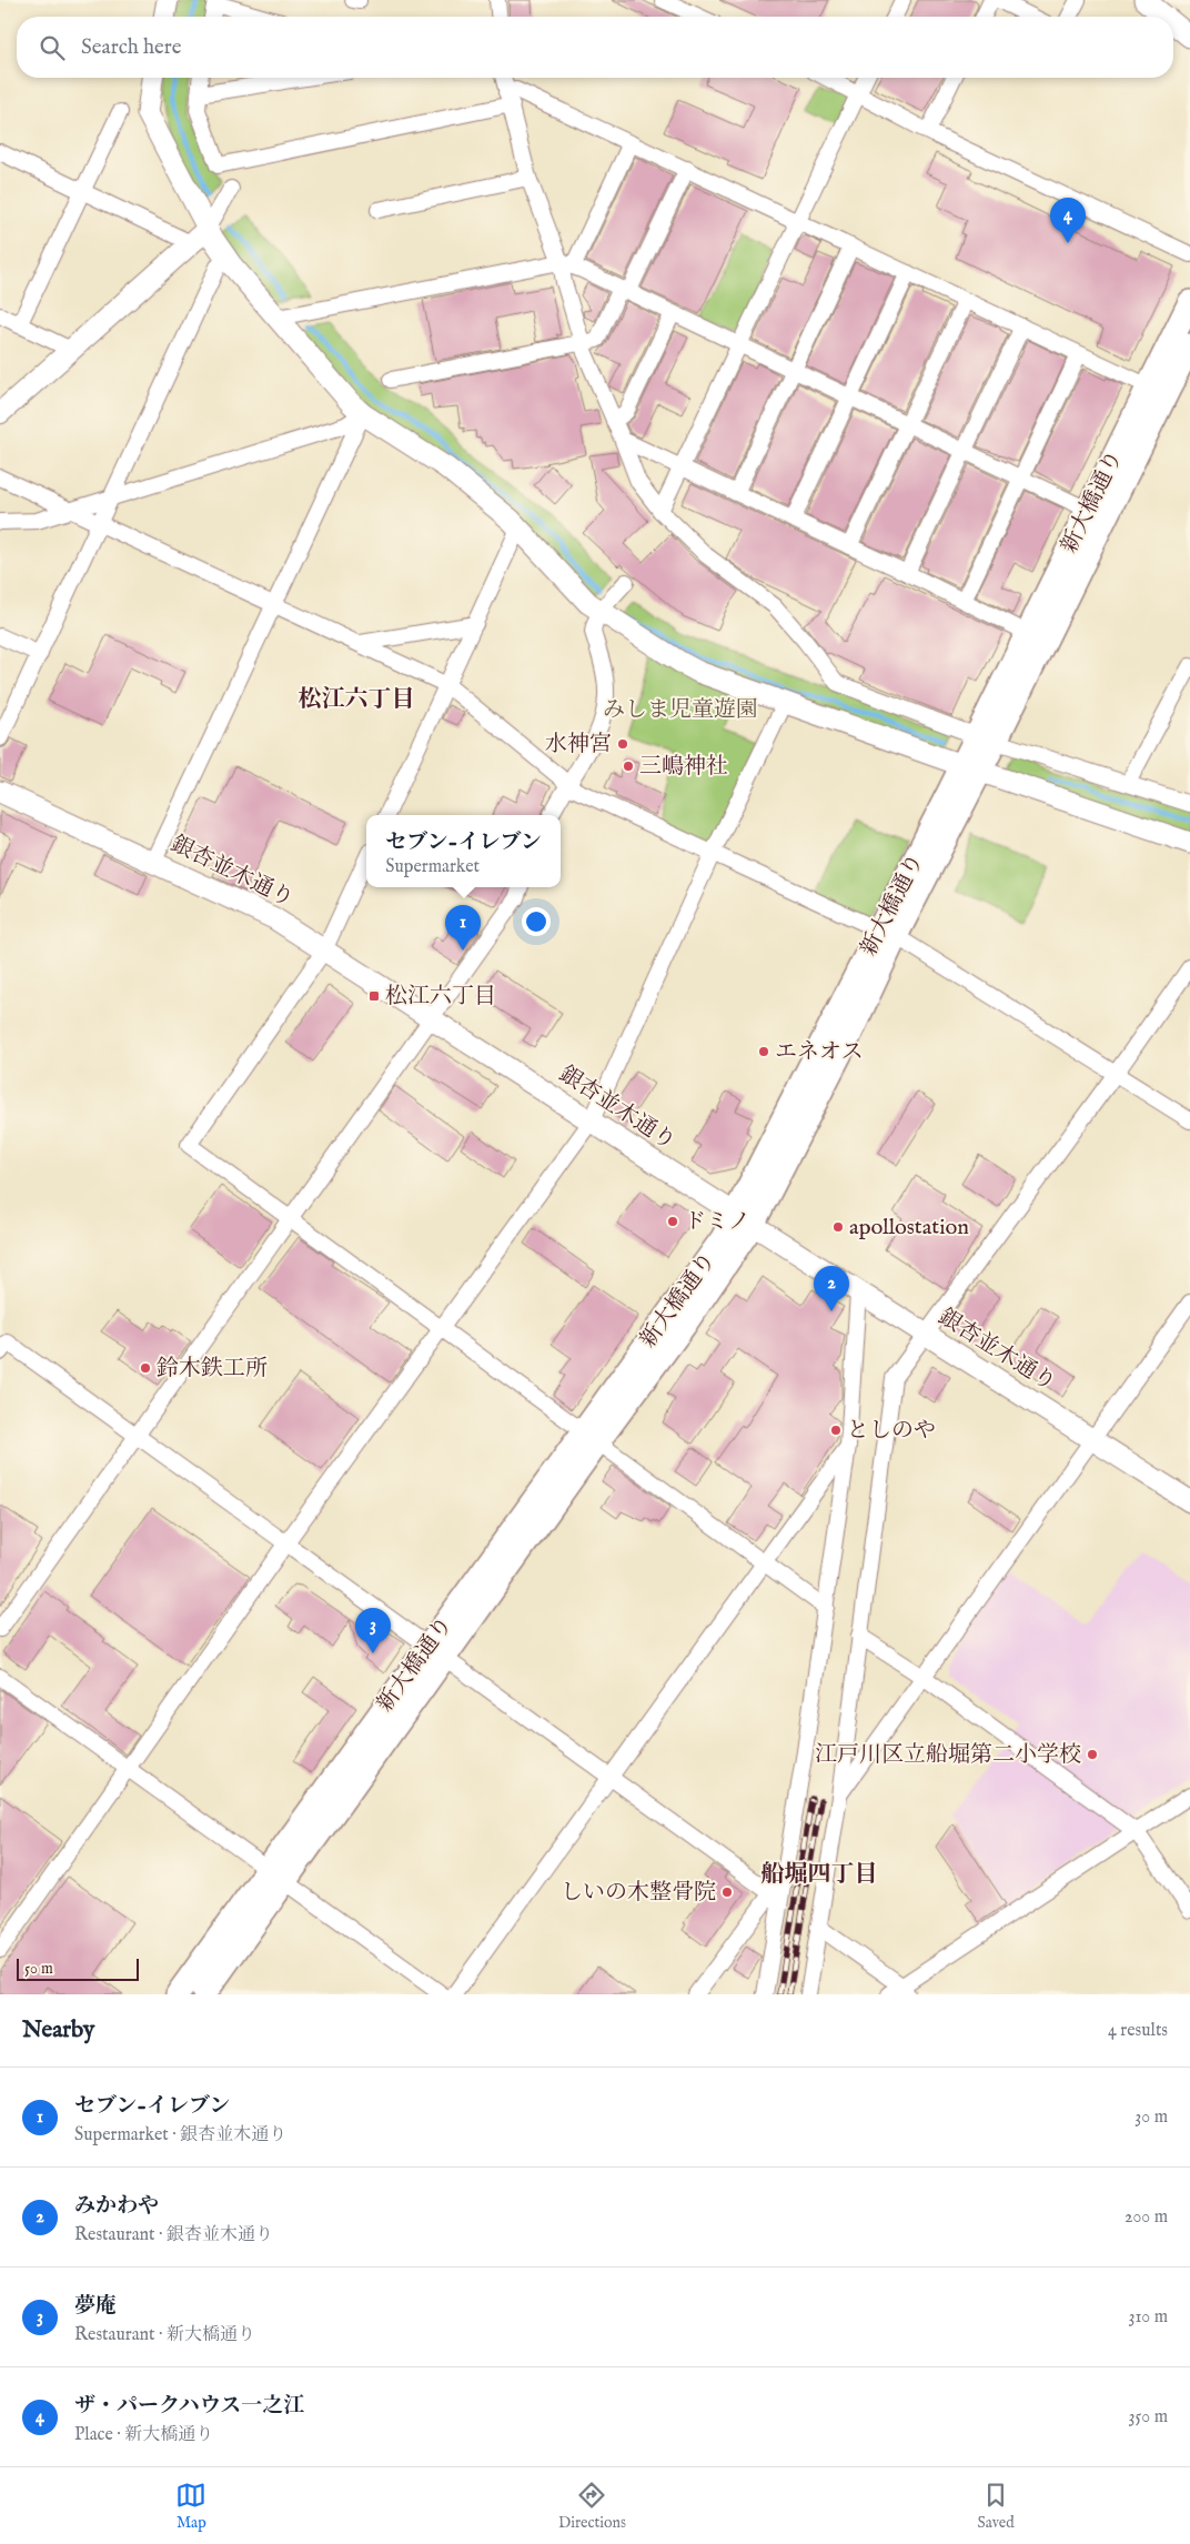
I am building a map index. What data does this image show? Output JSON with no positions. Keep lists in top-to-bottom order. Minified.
{"streets":{"main road":["新大橋通り"],"street":["銀杏並木通り"]},"crossings":[["新大橋通り","銀杏並木通り"]],"districts":["松江六丁目","船堀四丁目"],"parks":["みしま児童遊園"],"places":{"other":["水神宮","三嶋神社","エネオス","ドミノ","apollostation","鈴木鉄工所","としのや","江戸川区立船堀第二小学校","しいの木整骨院"],"transit":["松江六丁目"]},"scale_bar":"50 m","page":{"search":"Search here","pins":["4","1","2","3"],"popup":["セブン-イレブン","Supermarket"],"scale":"50 m","heading":["Nearby","4 results"],"list":[{"mark":"1","name":"セブン-イレブン","note":"Supermarket · 銀杏並木通り","value":"30 m"},{"mark":"2","name":"みかわや","note":"Restaurant · 銀杏並木通り","value":"200 m"},{"mark":"3","name":"夢庵","note":"Restaurant · 新大橋通り","value":"310 m"},{"mark":"4","name":"ザ・パークハウス一之江","note":"Place · 新大橋通り","value":"350 m"}],"nav":["Map","Directions","Saved"]}}
